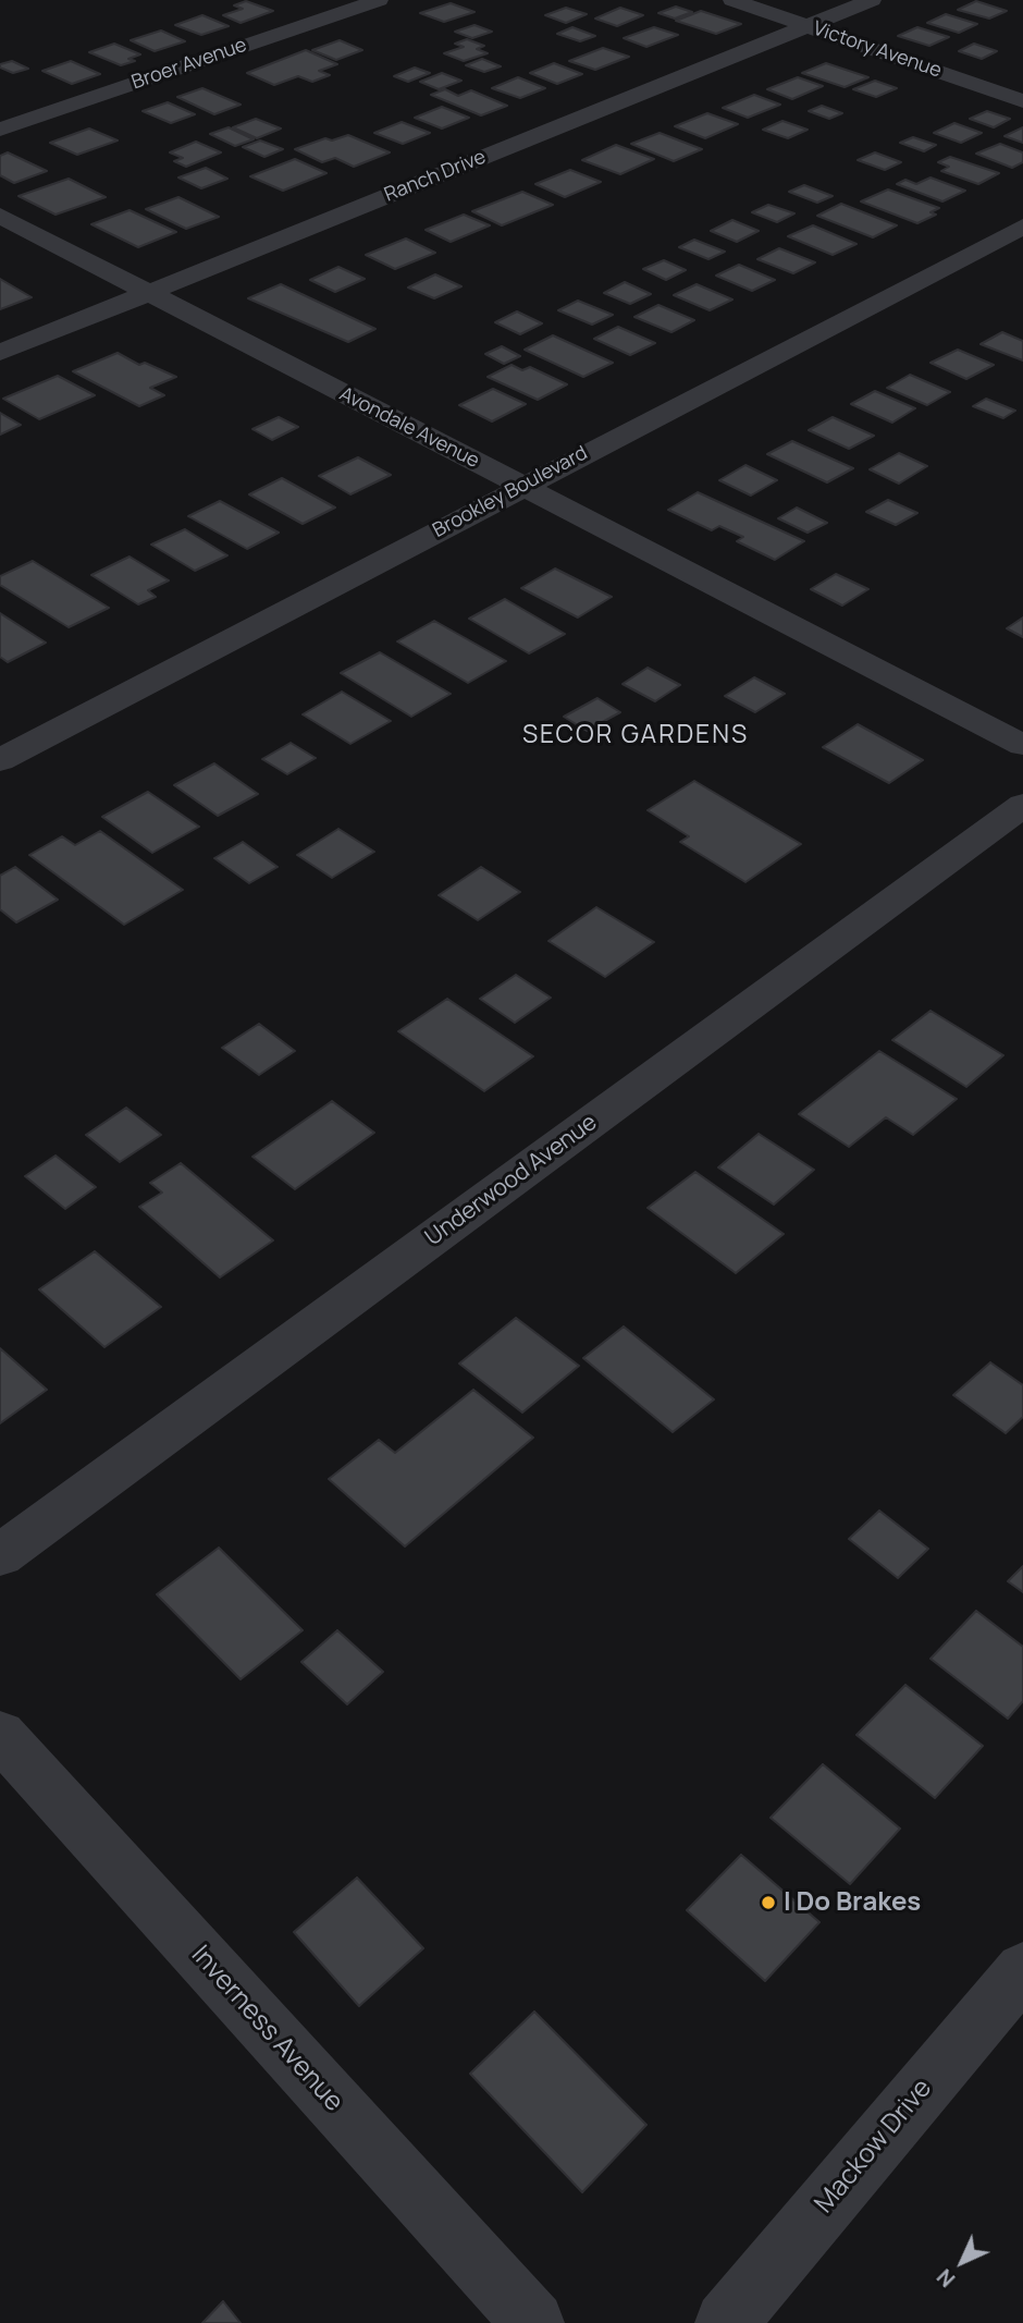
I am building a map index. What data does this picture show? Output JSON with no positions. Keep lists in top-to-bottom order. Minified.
{"streets":{"street":["Victory Avenue","Broer Avenue","Ranch Drive","Avondale Avenue","Brookley Boulevard","Underwood Avenue","Inverness Avenue","Mackow Drive"]},"crossings":[["Victory Avenue","Ranch Drive"],["Ranch Drive","Avondale Avenue"],["Avondale Avenue","Brookley Boulevard"]],"districts":["SECOR GARDENS"],"places":["I Do Brakes"],"north":"bottom left"}
